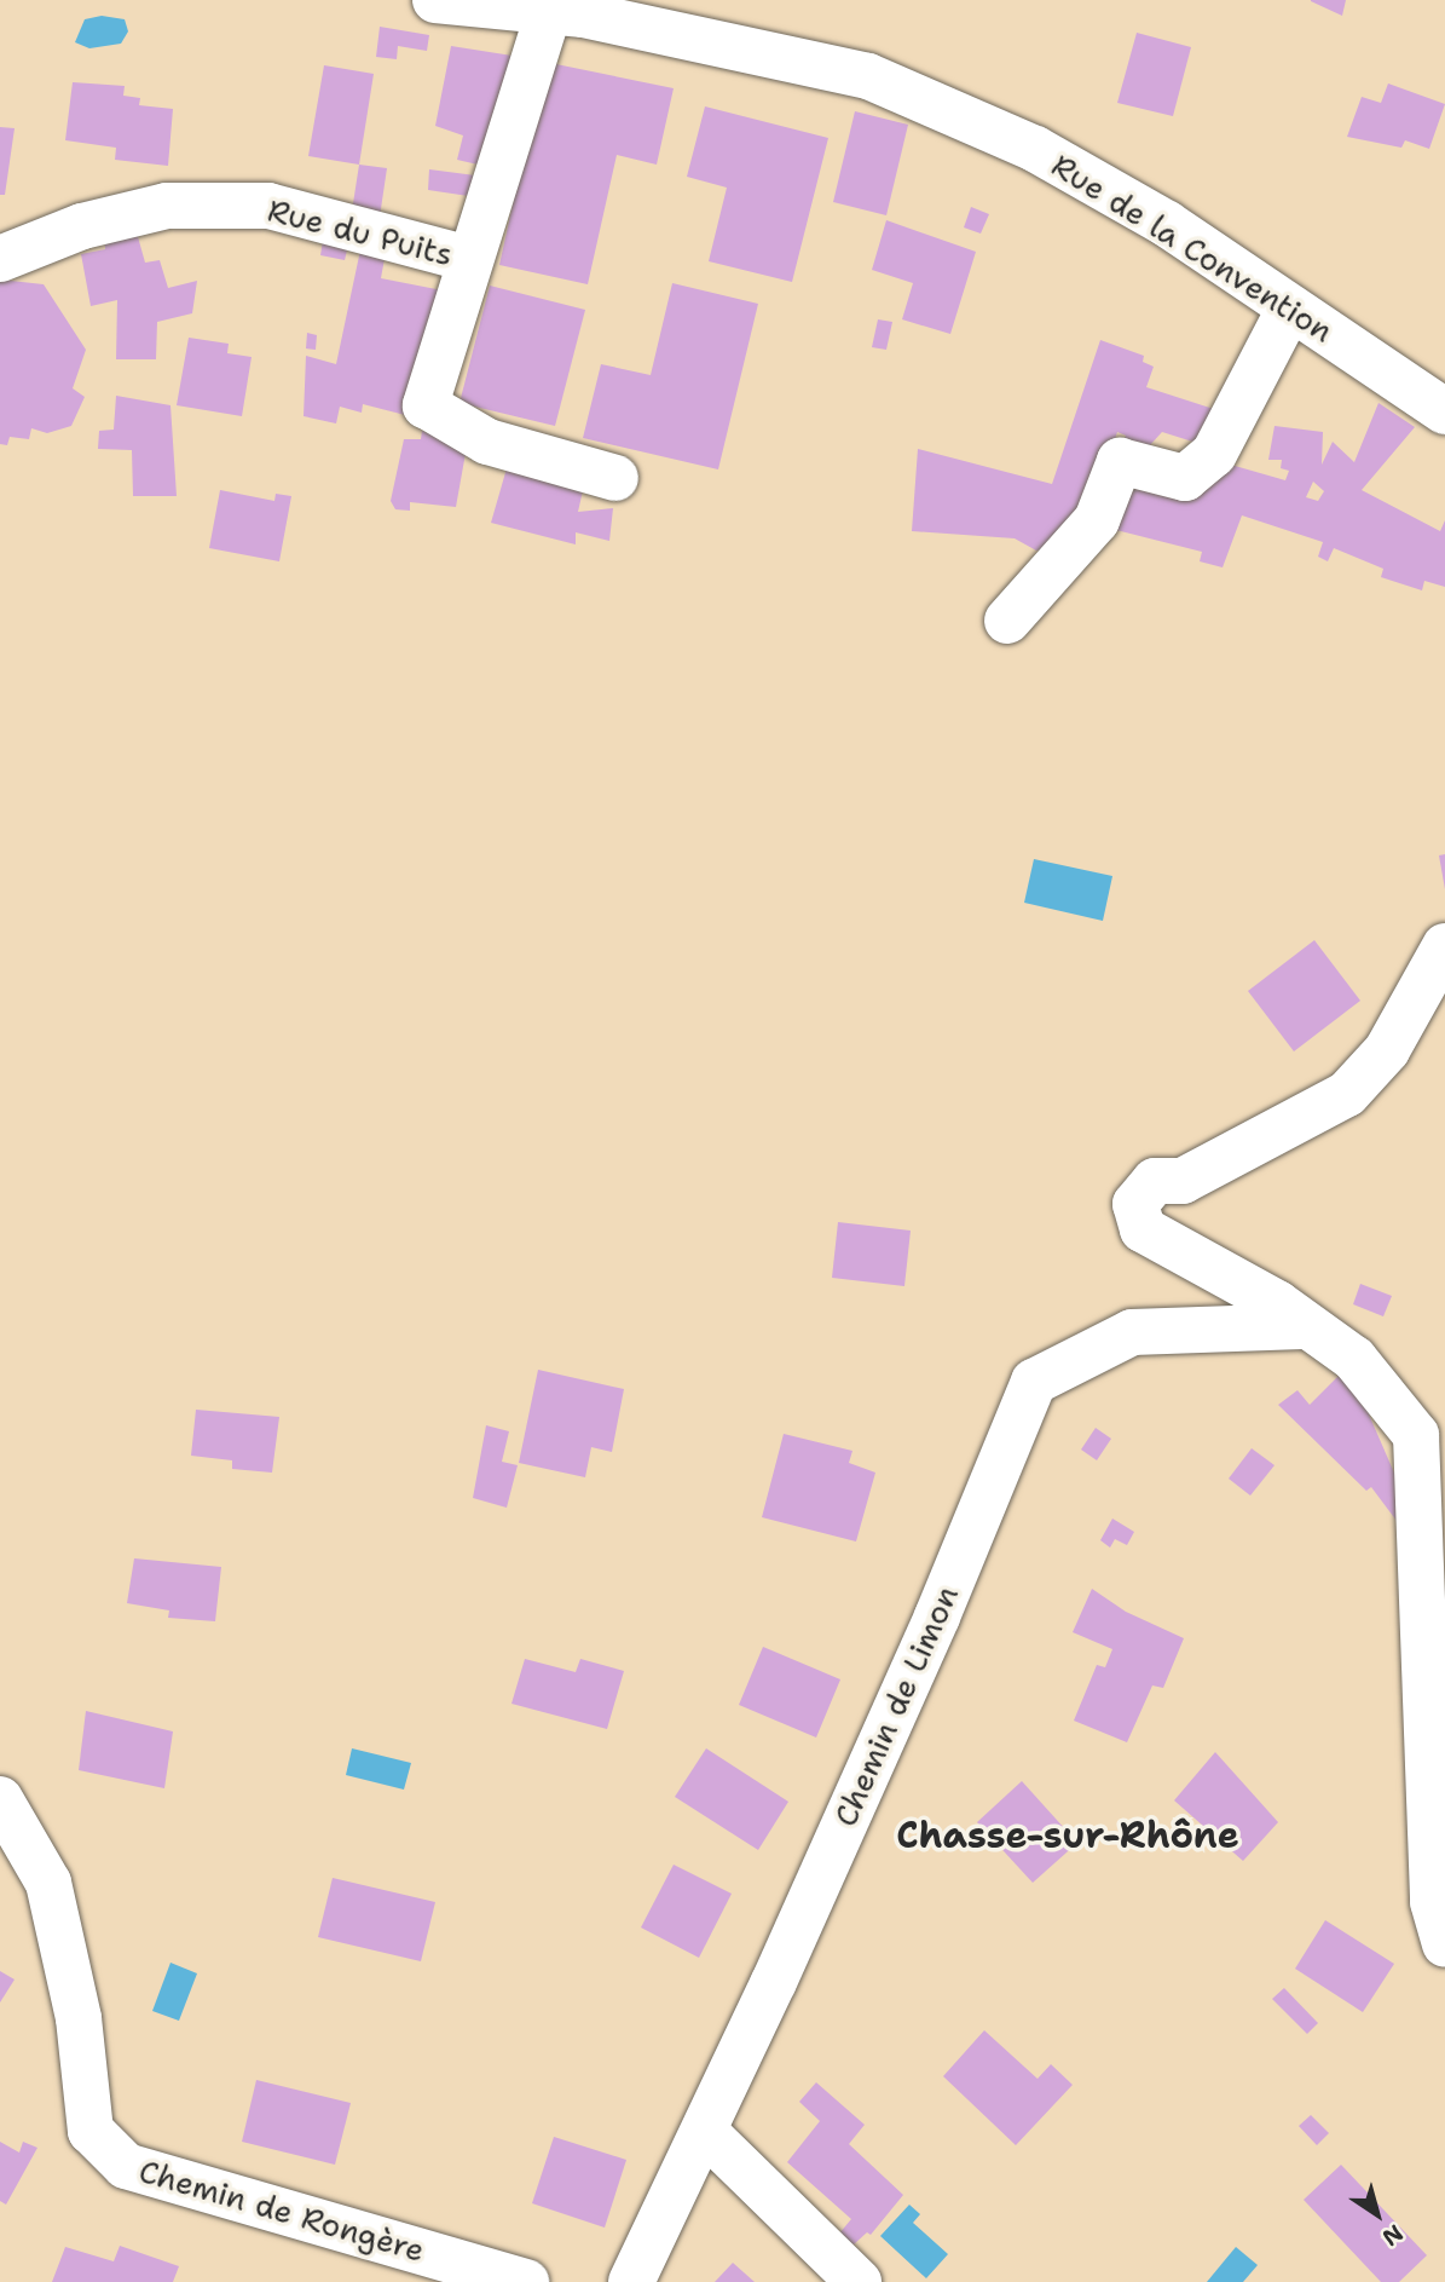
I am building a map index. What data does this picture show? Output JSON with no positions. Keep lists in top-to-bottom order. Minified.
{"streets":{"street":["Rue du Puits","Rue de la Convention","Chemin de Limon","Chemin de Rongère"]},"crossings":[["Rue du Puits","Rue de la Convention"]],"districts":["Chasse-sur-Rhône"],"north":"bottom right"}
